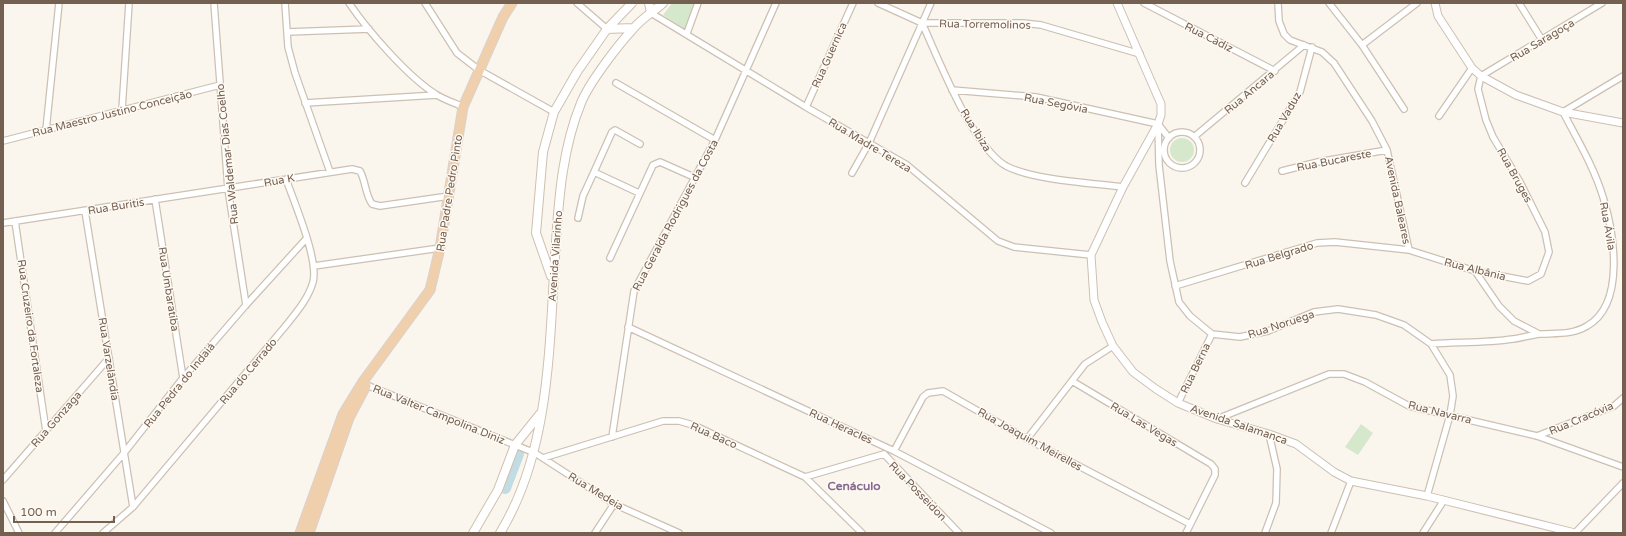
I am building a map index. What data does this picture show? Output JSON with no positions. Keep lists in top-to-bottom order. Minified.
{"streets":{"highway":["Rua Padre Pedro Pinto"],"main road":["Avenida Vilarinho"],"street":["Rua Torremolinos","Rua Cádiz","Rua Saragoça","Rua Guernica","Rua Ancara","Rua Segóvia","Rua Maestro Justino Conceição","Rua Vaduz","Rua Ibiza","Rua Madre Tereza","Rua Waldemar Dias Coelho","Rua Bucareste","Rua Bruges","Rua K","Avenida Baleares","Rua Buritis","Rua Geralda Rodrigues da Costa","Rua Ávila","Rua Belgrado","Rua Albânia","Rua Umbaratiba","Rua Noruega","Rua Cruzeiro da Fortaleza","Rua Varzelândia","Rua Berna","Rua do Cerrado","Rua Pedra do Indaiá","Rua Navarra","Rua Valter Campolina Diniz","Rua Cracóvia","Rua Gonzaga","Rua Las Vegas","Avenida Salamanca","Rua Heracles","Rua Baco","Rua Joaquim Meirelles","Rua Medeia","Rua Posseidon"]},"crossings":[["Rua Torremolinos","Rua Ibiza"],["Rua Torremolinos","Avenida Salamanca"],["Rua Cádiz","Rua Ancara"],["Rua Saragoça","Rua Bruges"],["Rua Guernica","Rua Madre Tereza"],["Rua Ancara","Avenida Baleares"],["Rua Segóvia","Rua Ibiza"],["Rua Segóvia","Avenida Salamanca"],["Rua Maestro Justino Conceição","Rua Waldemar Dias Coelho"],["Rua Vaduz","Avenida Baleares"],["Rua Ibiza","Avenida Salamanca"],["Rua Madre Tereza","Rua Geralda Rodrigues da Costa"],["Rua Madre Tereza","Avenida Vilarinho"],["Rua Madre Tereza","Avenida Salamanca"],["Rua Waldemar Dias Coelho","Rua K"],["Rua Waldemar Dias Coelho","Rua Buritis"],["Rua Waldemar Dias Coelho","Rua Pedra do Indaiá"],["Rua Bucareste","Avenida Baleares"],["Rua Bruges","Rua Albânia"],["Rua K","Rua Padre Pedro Pinto"],["Rua K","Rua Buritis"],["Rua K","Rua do Cerrado"],["Rua Padre Pedro Pinto","Rua Valter Campolina Diniz"],["Avenida Baleares","Rua Belgrado"],["Avenida Baleares","Rua Albânia"],["Rua Buritis","Rua Umbaratiba"],["Rua Buritis","Rua Cruzeiro da Fortaleza"],["Rua Buritis","Rua Varzelândia"],["Rua Geralda Rodrigues da Costa","Rua Heracles"],["Rua Geralda Rodrigues da Costa","Rua Baco"],["Rua Ávila","Rua Noruega"],["Rua Belgrado","Rua Albânia"],["Avenida Vilarinho","Rua Medeia"],["Rua Umbaratiba","Rua Pedra do Indaiá"],["Rua Noruega","Rua Berna"],["Rua Noruega","Rua Navarra"],["Rua Noruega","Avenida Salamanca"],["Rua Cruzeiro da Fortaleza","Rua Gonzaga"],["Rua Varzelândia","Rua do Cerrado"],["Rua Varzelândia","Rua Pedra do Indaiá"],["Rua Varzelândia","Rua Gonzaga"],["Rua Berna","Avenida Salamanca"],["Rua do Cerrado","Rua Pedra do Indaiá"],["Rua Navarra","Rua Cracóvia"],["Rua Navarra","Avenida Salamanca"],["Rua Valter Campolina Diniz","Rua Medeia"],["Rua Las Vegas","Rua Joaquim Meirelles"],["Rua Heracles","Rua Joaquim Meirelles"],["Rua Heracles","Rua Posseidon"],["Rua Baco","Rua Medeia"]],"districts":["Cenáculo"],"scale_bar":"100 m"}
